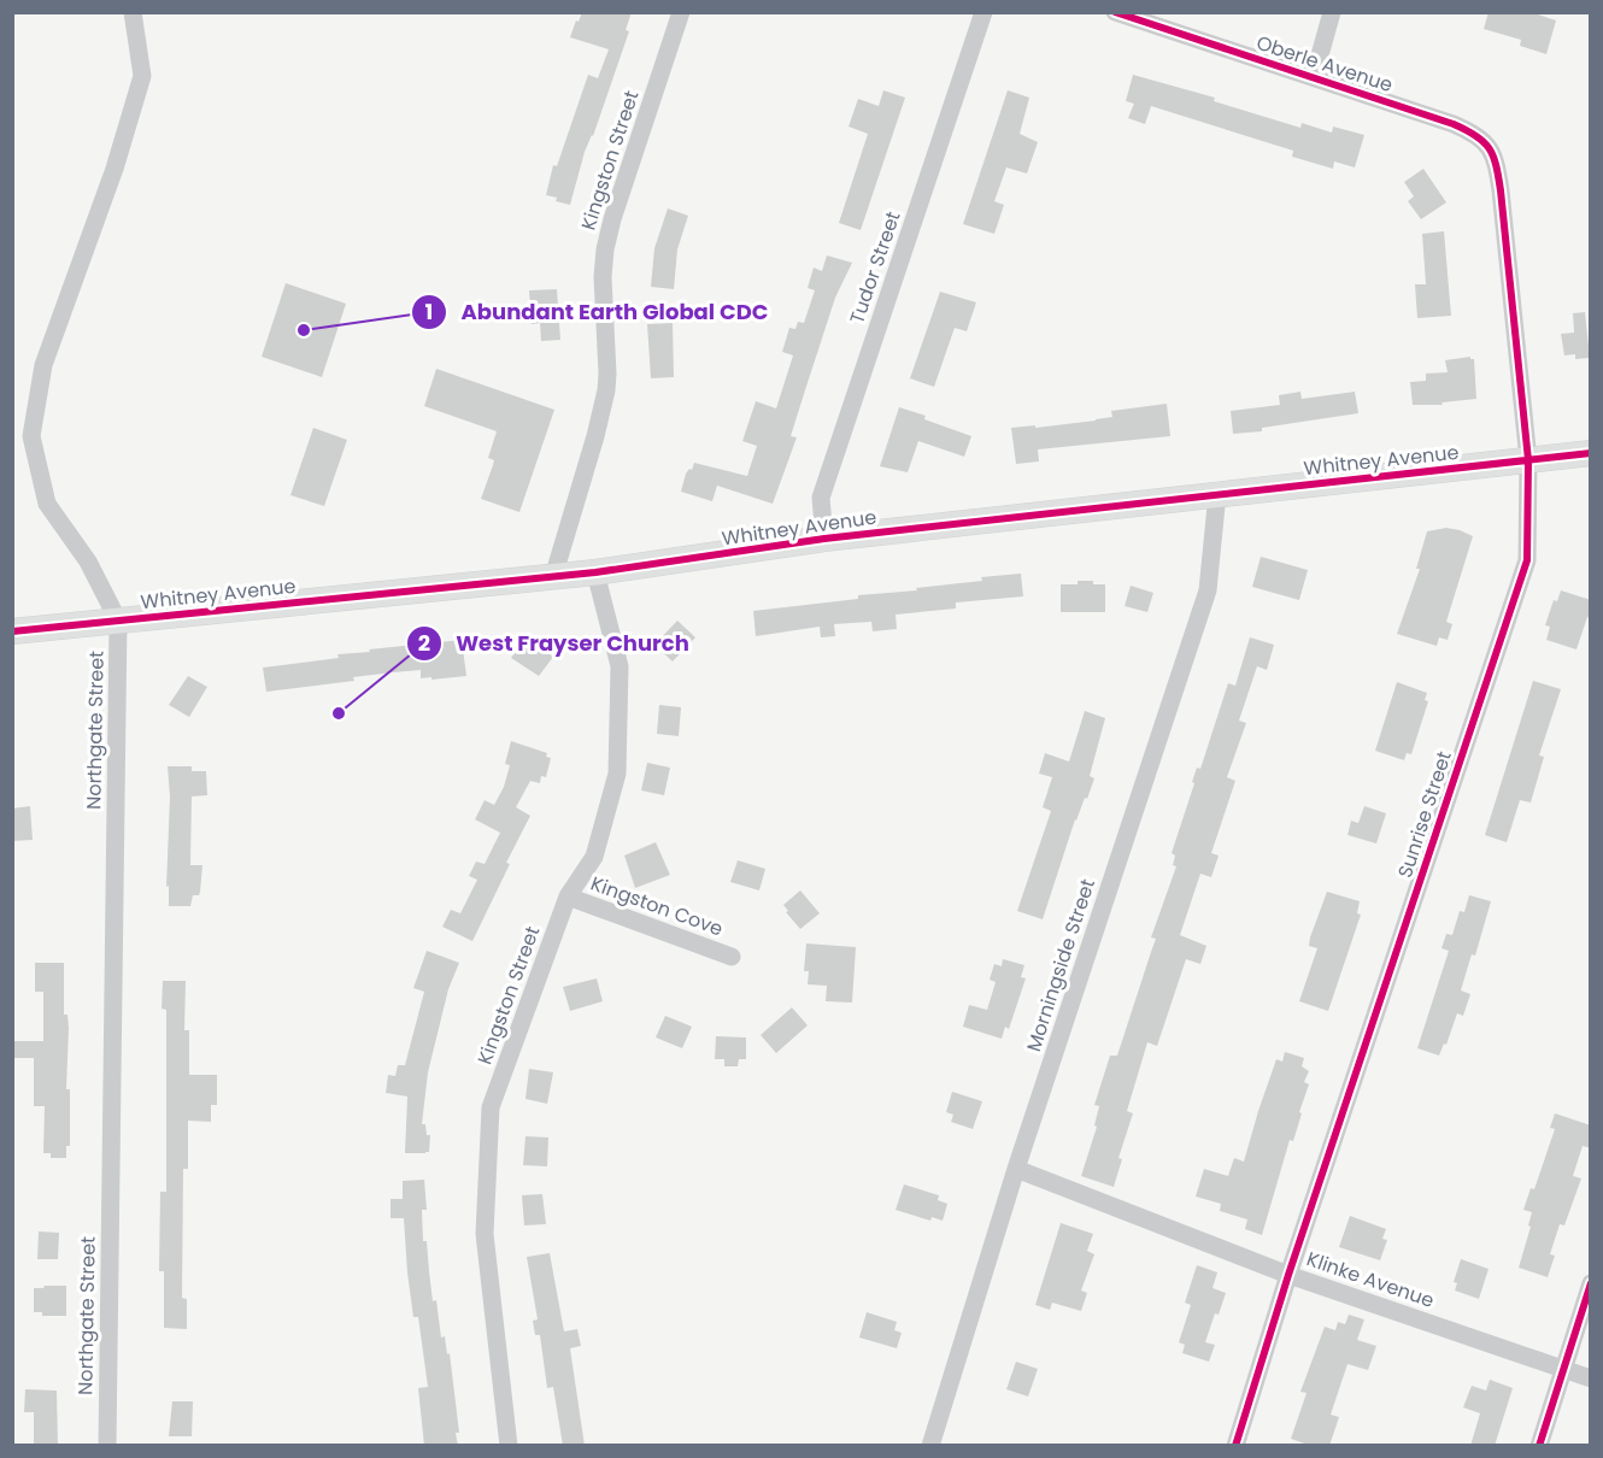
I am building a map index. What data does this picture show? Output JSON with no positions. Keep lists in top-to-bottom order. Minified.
{"streets":{"main road":["Whitney Avenue"],"street":["Oberle Avenue","Kingston Street","Tudor Street","Northgate Street","Sunrise Street","Kingston Cove","Morningside Street","Klinke Avenue"]},"crossings":[["Oberle Avenue","Sunrise Street"],["Kingston Street","Whitney Avenue"],["Kingston Street","Kingston Cove"],["Tudor Street","Whitney Avenue"],["Whitney Avenue","Northgate Street"],["Whitney Avenue","Sunrise Street"],["Whitney Avenue","Morningside Street"],["Sunrise Street","Klinke Avenue"],["Morningside Street","Klinke Avenue"]],"places":["Abundant Earth Global CDC","West Frayser Church"]}
